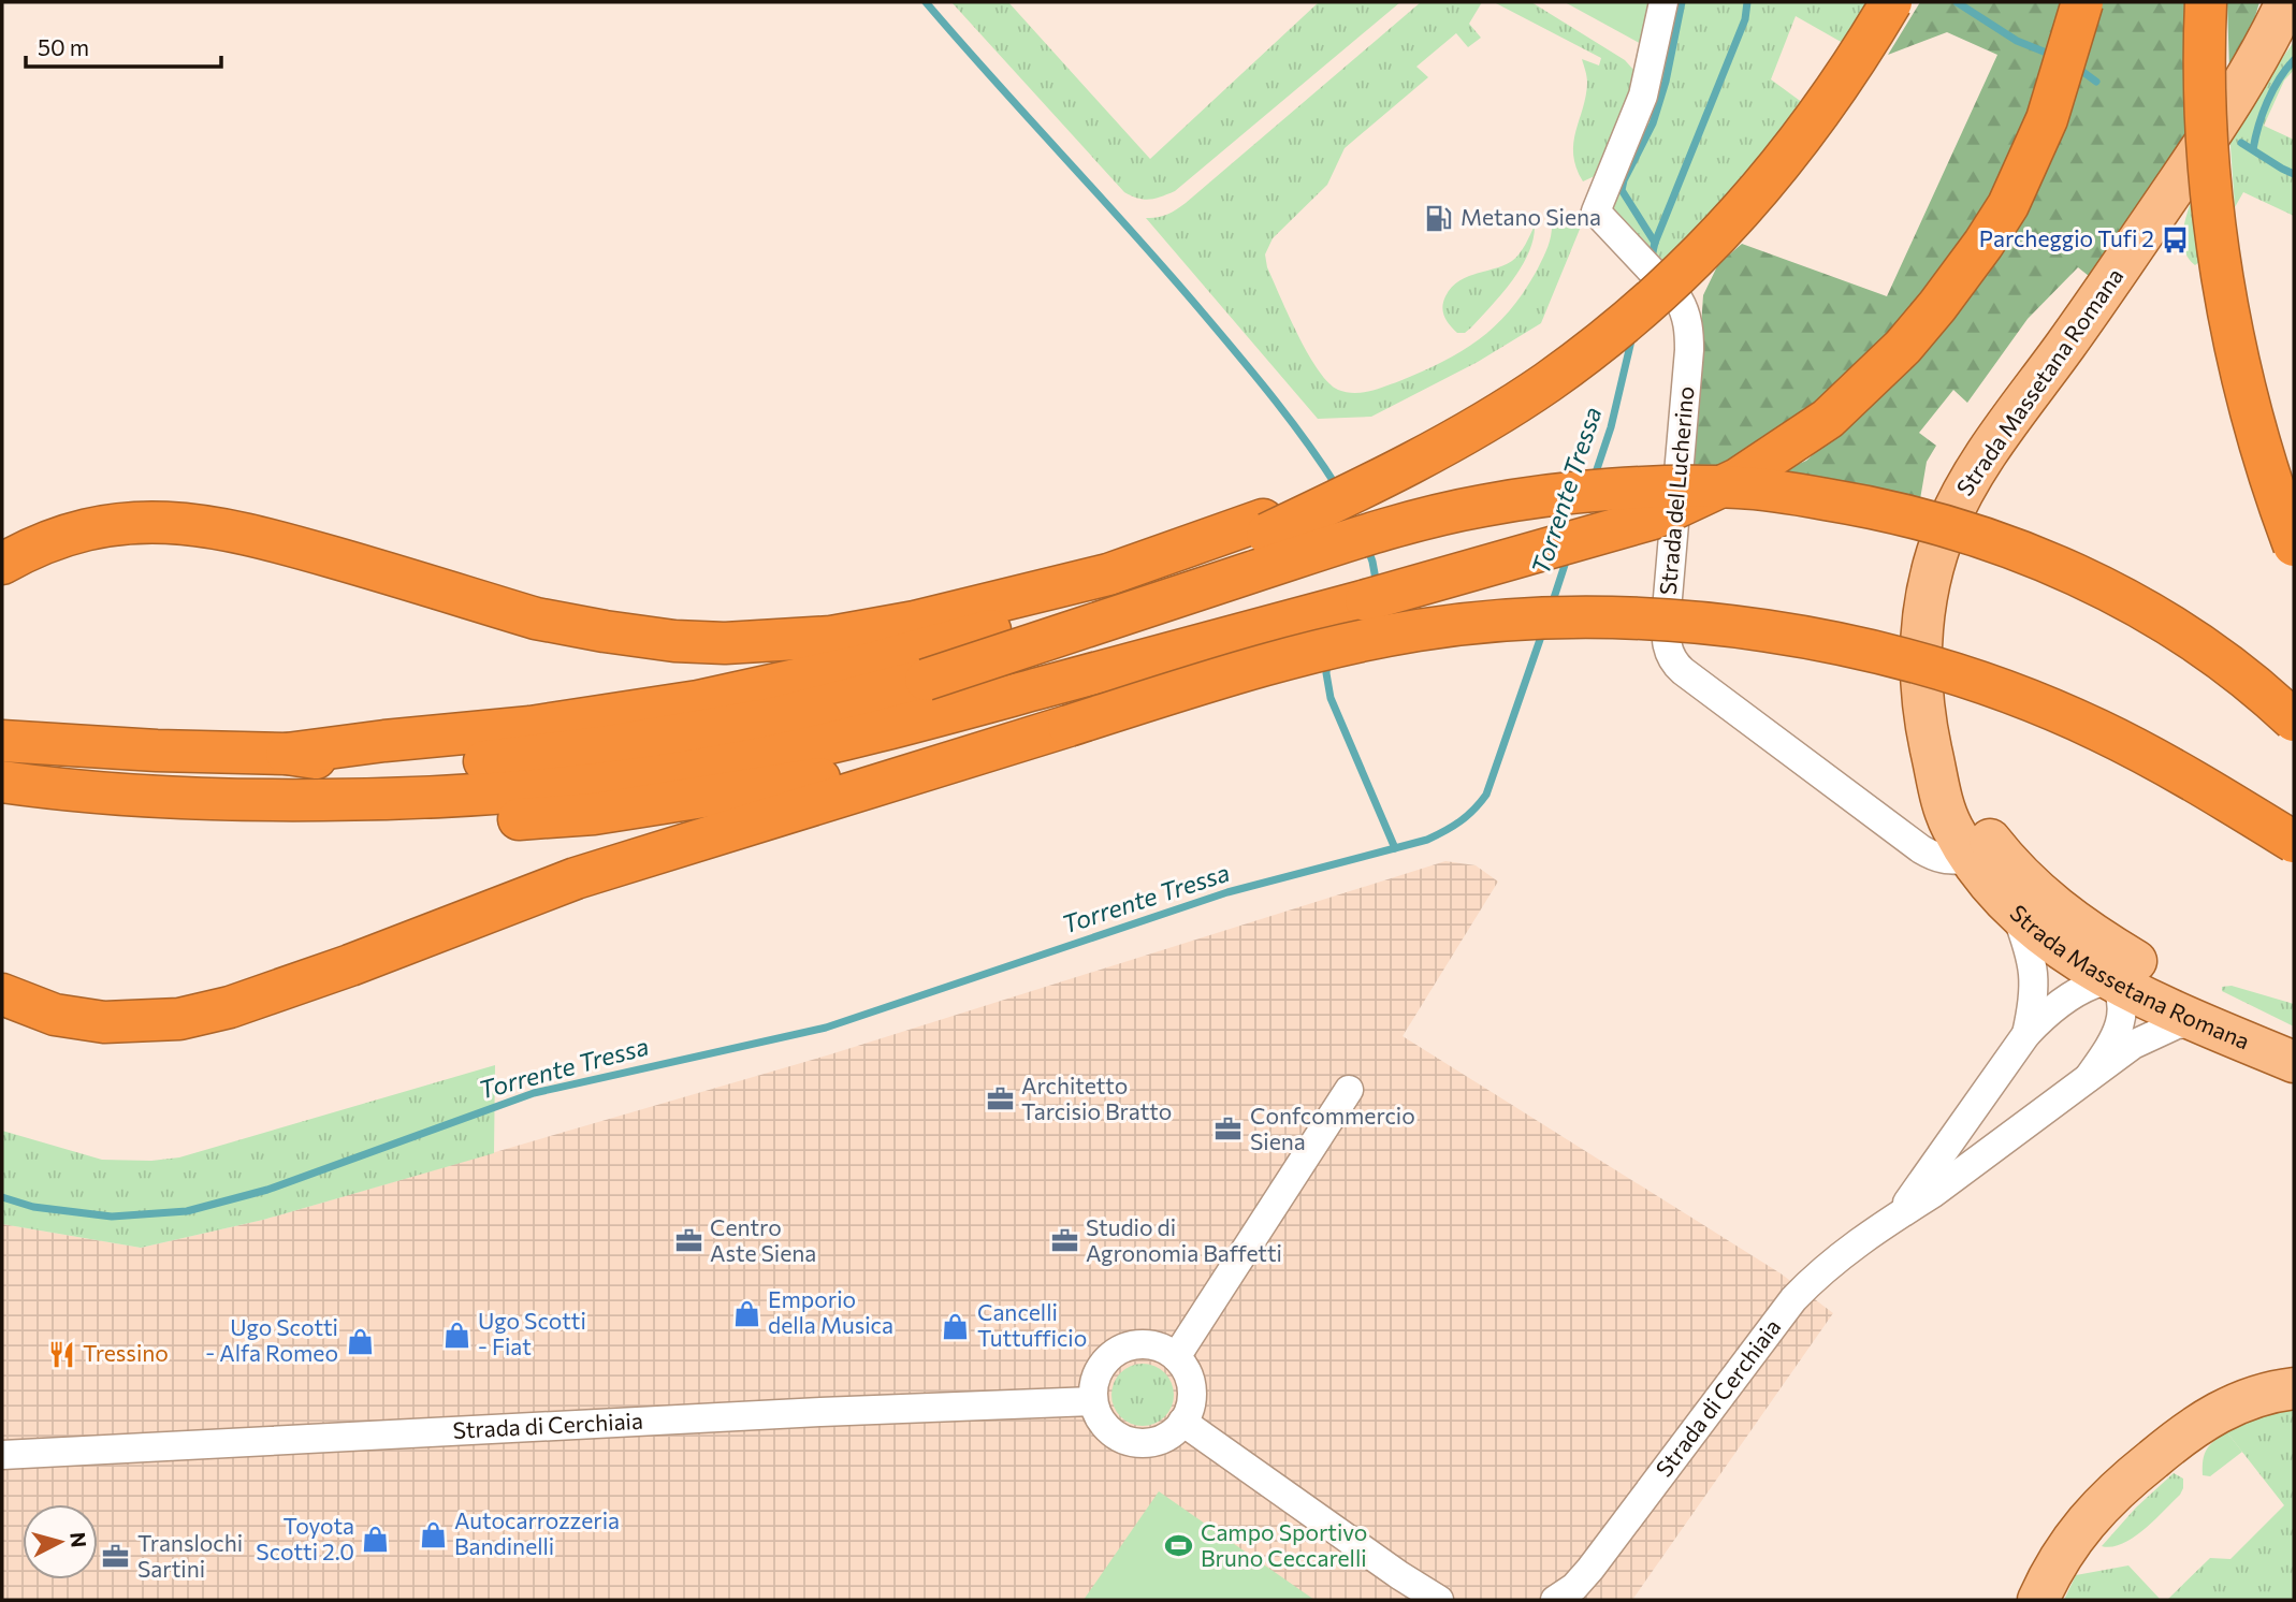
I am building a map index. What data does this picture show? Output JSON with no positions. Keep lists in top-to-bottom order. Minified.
{"streets":{"main road":["Strada Massetana Romana"],"street":["Strada del Lucherino","Strada di Cerchiaia"]},"crossings":[["Strada Massetana Romana","Strada del Lucherino"],["Strada Massetana Romana","Strada di Cerchiaia"]],"water":["Torrente Tressa"],"places":{"fuel station":["Metano Siena"],"bus stop":["Parcheggio Tufi 2"],"office":["Architetto Tarcisio Bratto","Confcommercio Siena","Centro Aste Siena","Studio di Agronomia Baffetti","Translochi Sartini"],"shop":["Emporio della Musica","Cancelli Tuttufficio","Ugo Scotti - Fiat","Ugo Scotti - Alfa Romeo","Autocarrozzeria Bandinelli","Toyota Scotti 2.0"],"restaurant":["Tressino"],"sports":["Campo Sportivo Bruno Ceccarelli"]},"scale_bar":"50 m","north":"right"}
